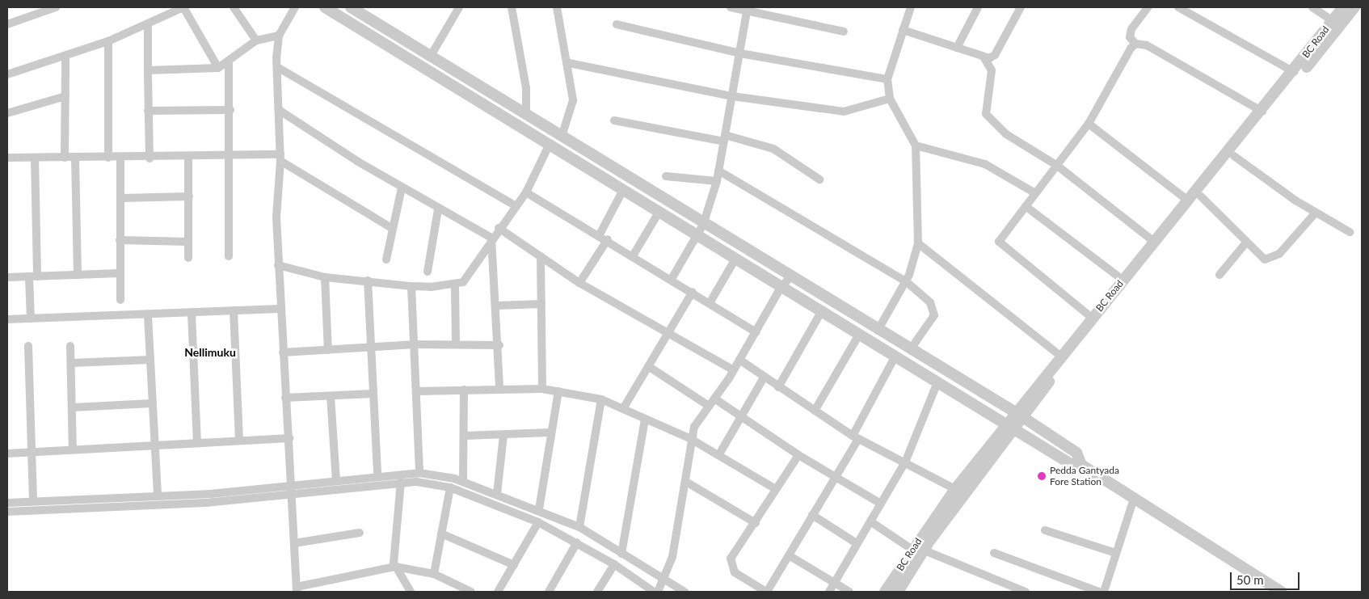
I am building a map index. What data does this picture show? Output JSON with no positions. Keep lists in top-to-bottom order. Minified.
{"streets":{"street":["BC Road"]},"districts":["Nellimuku"],"places":["Pedda Gantyada Fore Station"],"scale_bar":"50 m"}
